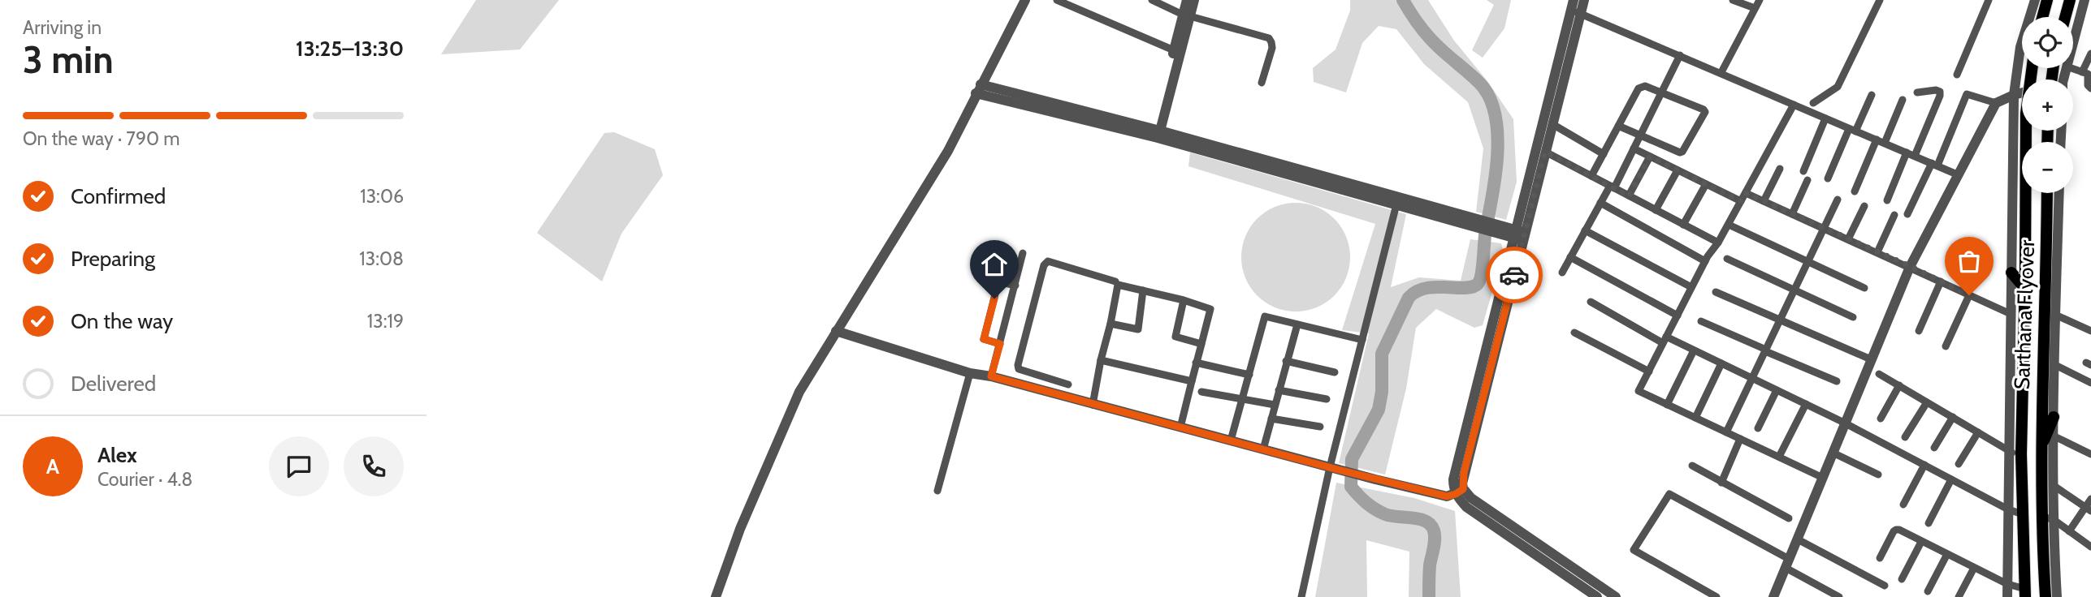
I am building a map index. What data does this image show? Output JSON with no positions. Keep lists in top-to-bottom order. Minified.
{"streets":{"main road":["Sarthana Flyover"]},"page":{"heading":["3 min","Arriving in","13:25–13:30"],"panel":["Alex","Courier · 4.8"],"map_buttons":["+","−"],"bar":"On the way · 790 m","list":[["Confirmed","13:06"],["Preparing","13:08"],["On the way","13:19"],"Delivered"],"round":"A"}}
